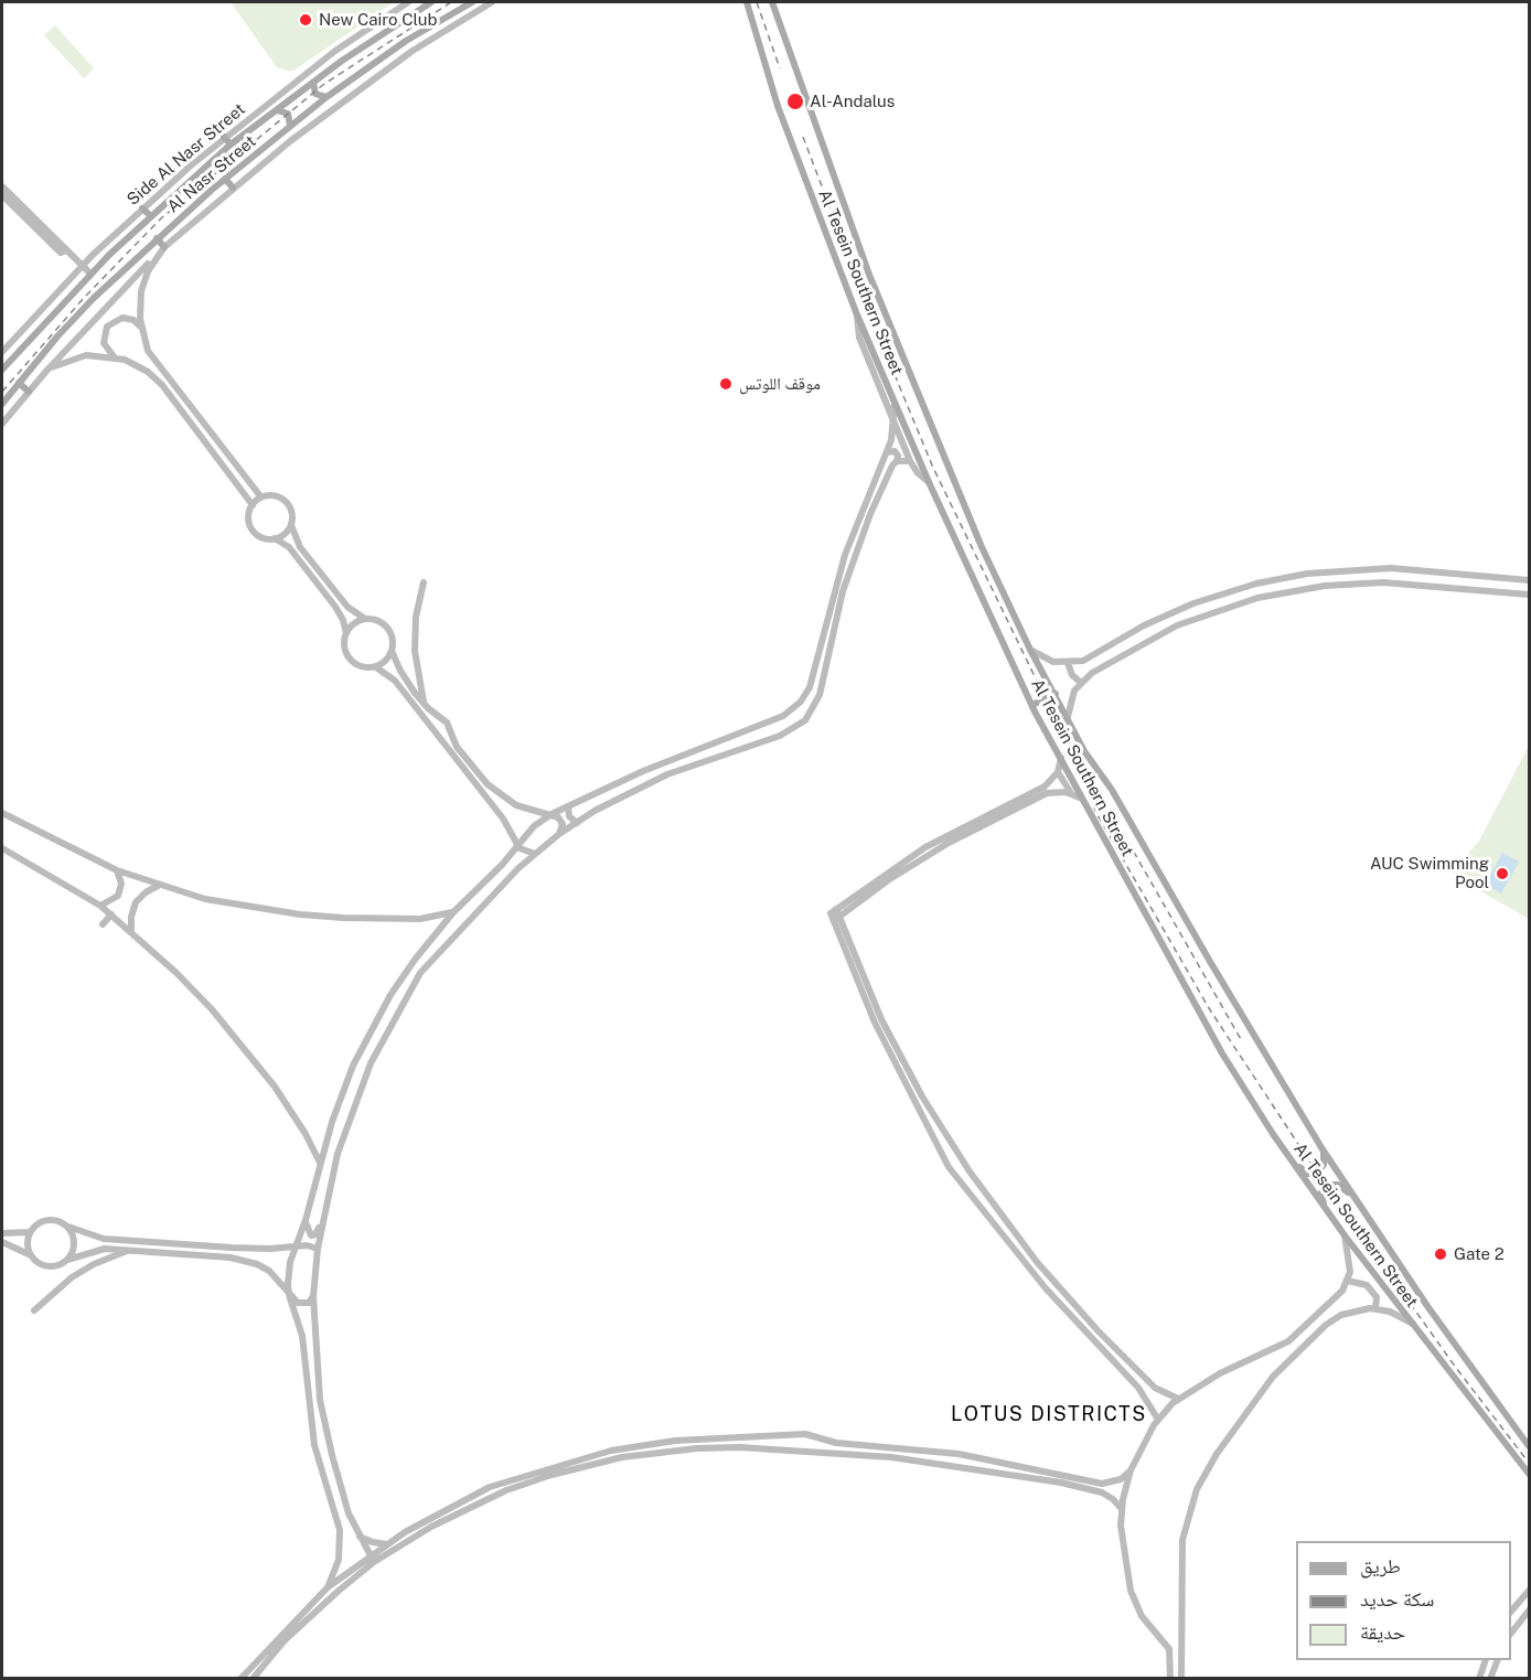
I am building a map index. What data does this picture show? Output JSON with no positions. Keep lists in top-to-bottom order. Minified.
{"streets":{"main road":["Al Nasr Street","Al Tesein Southern Street"],"street":["Side Al Nasr Street"]},"districts":["LOTUS DISTRICTS"],"places":["New Cairo Club","Al-Andalus","موقف اللوتس","AUC Swimming Pool","Gate 2"],"legend":["طريق","سكة حديد","حديقة"]}
